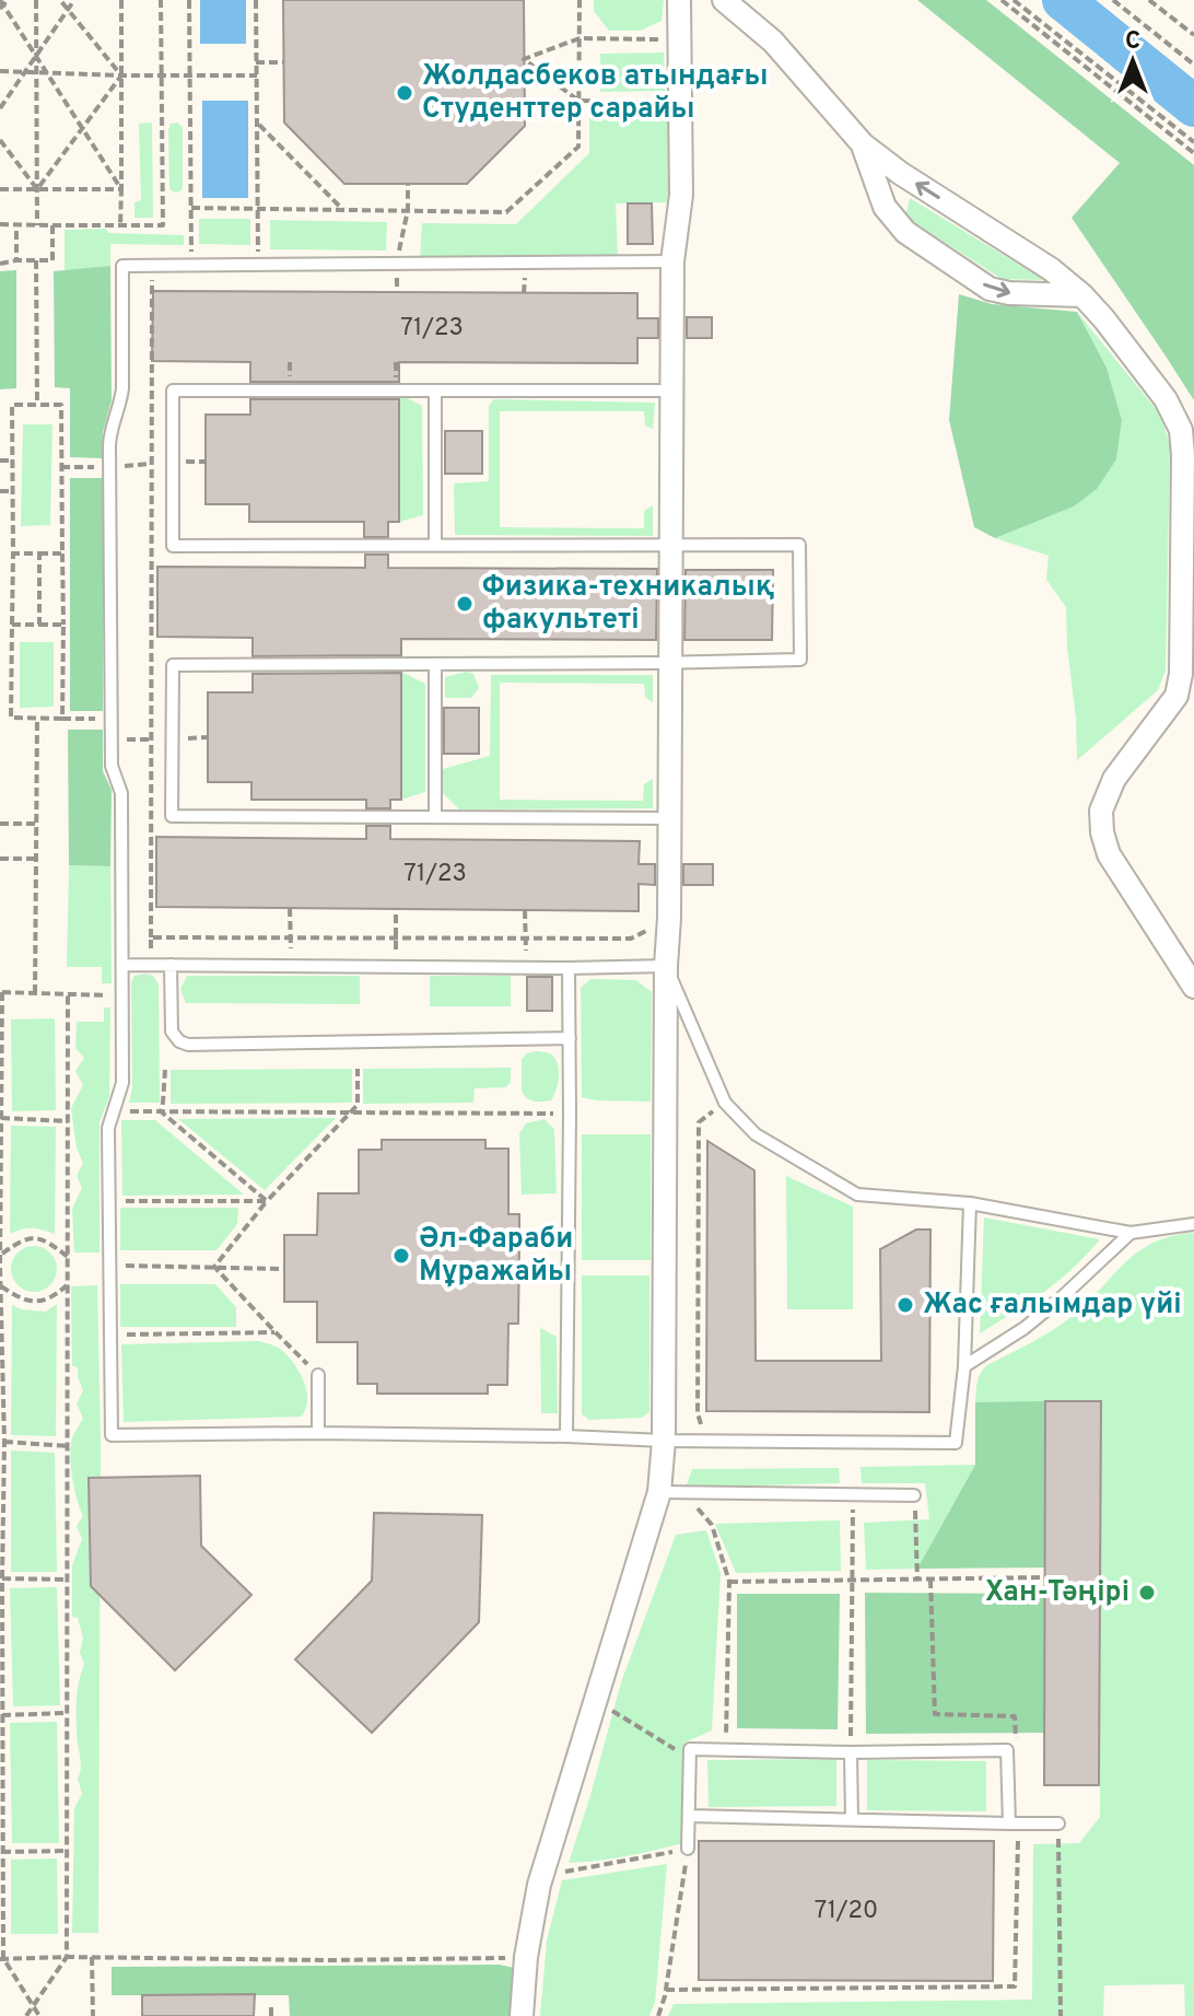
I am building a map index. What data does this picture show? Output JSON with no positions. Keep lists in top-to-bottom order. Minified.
{"places":["Жолдасбеков атындағы Студенттер сарайы","Физика-техникалық факультеті","Әл-Фараби Мұражайы","Жас ғалымдар үйі","Хан-Тәңірі"],"house_numbers":["71/23","71/23","71/20"],"north":"top"}
